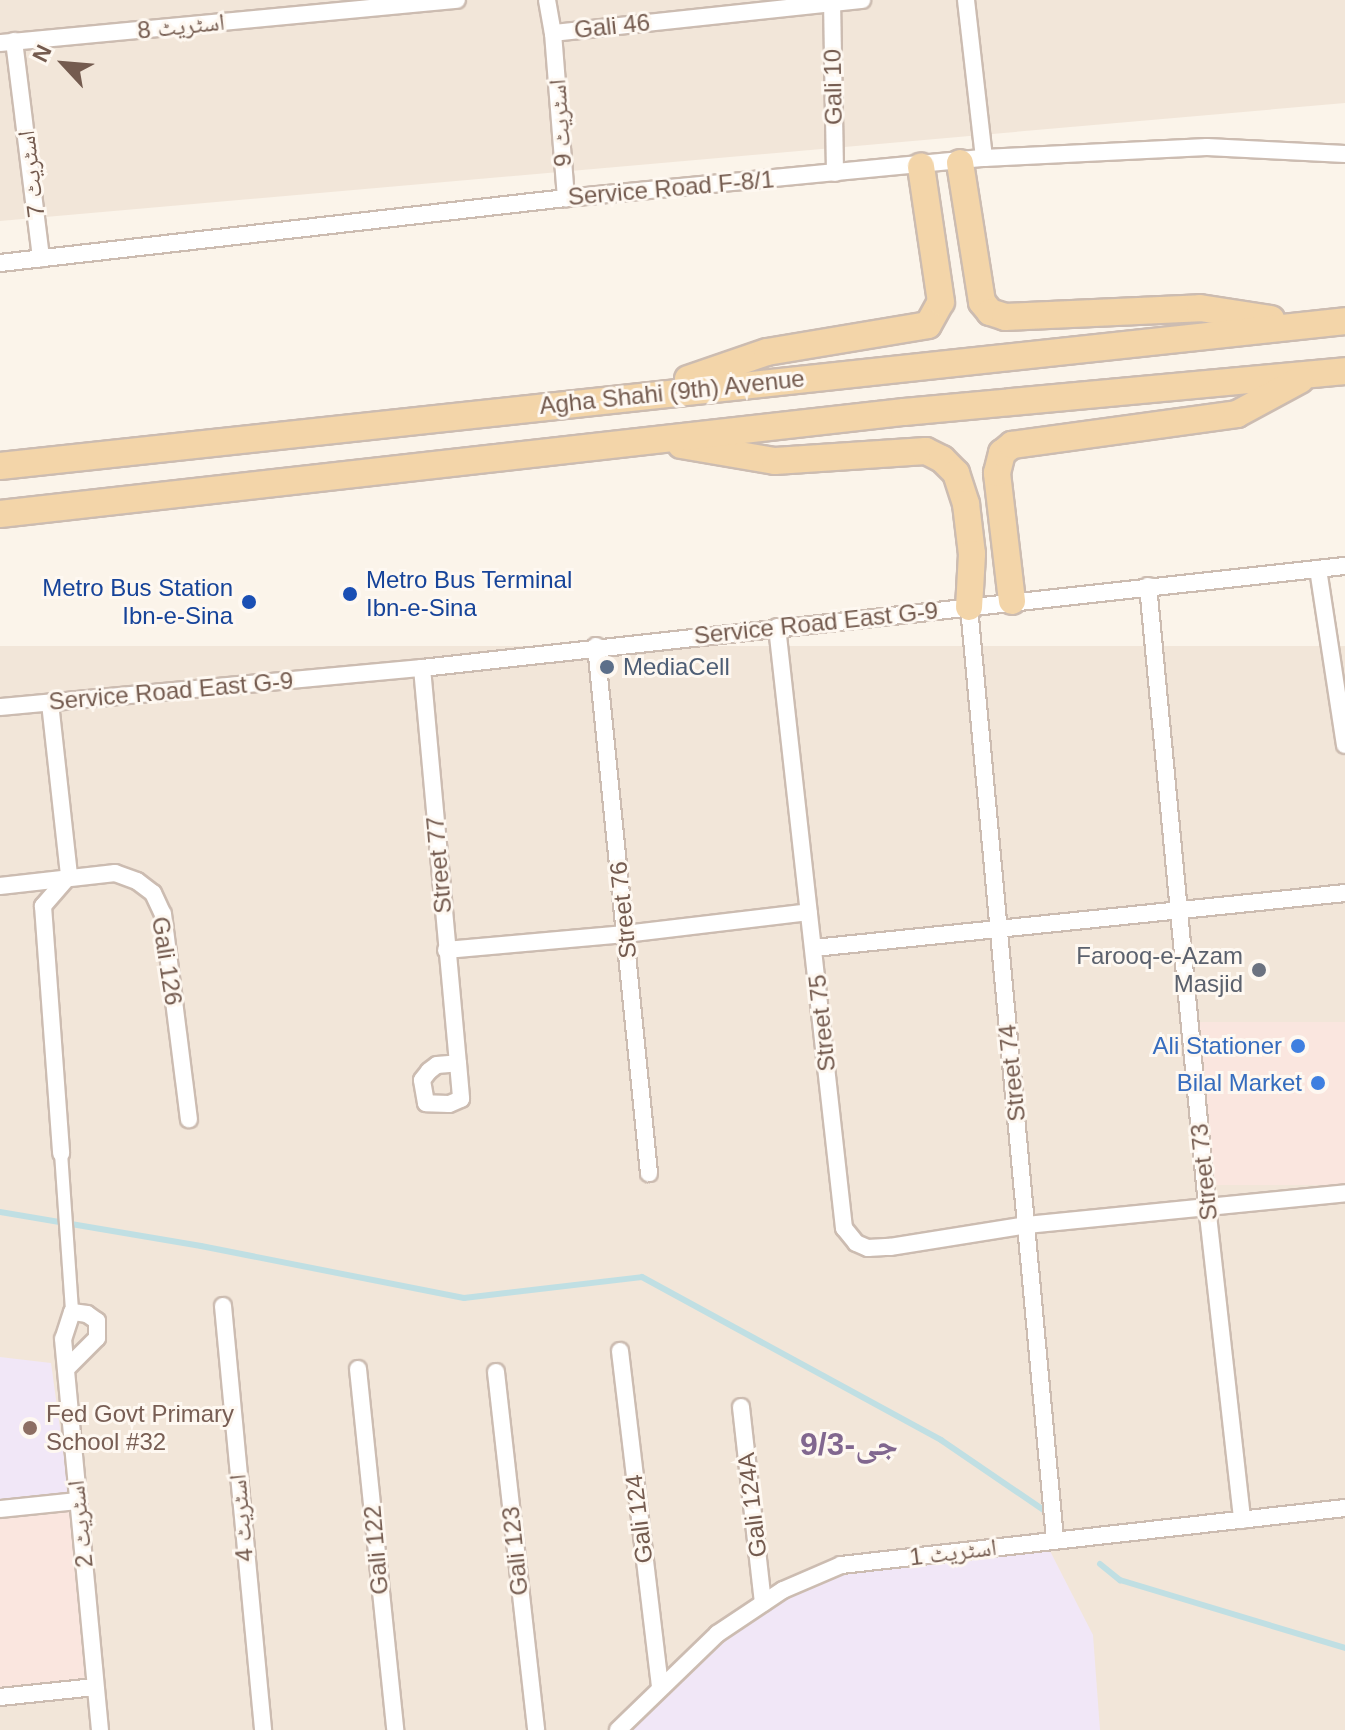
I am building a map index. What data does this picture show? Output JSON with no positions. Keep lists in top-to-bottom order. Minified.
{"streets":{"main road":["Agha Shahi (9th) Avenue"],"street":["اسٹریٹ 8","Gali 46","Gali 10","اسٹریٹ 9","اسٹریٹ 7","Service Road F-8/1","Service Road East G-9","Street 77","Street 76","Gali 126","Street 75","Street 74","Street 73","Gali 124A","اسٹریٹ 4","Gali 124","اسٹریٹ 2","Gali 122","Gali 123","اسٹریٹ 1"]},"crossings":[["اسٹریٹ 8","اسٹریٹ 7"],["Gali 46","Gali 10"],["Gali 46","اسٹریٹ 9"],["Gali 10","Service Road F-8/1"],["اسٹریٹ 9","Service Road F-8/1"],["اسٹریٹ 7","Service Road F-8/1"],["Service Road East G-9","Street 77"],["Service Road East G-9","Street 76"],["Service Road East G-9","Street 75"],["Service Road East G-9","Street 74"],["Service Road East G-9","Street 73"],["Street 75","Street 74"],["Street 75","Street 73"],["Street 74","اسٹریٹ 1"],["Street 73","اسٹریٹ 1"],["Gali 124A","اسٹریٹ 1"],["Gali 124","اسٹریٹ 1"]],"districts":["جی-9/3"],"places":["Metro Bus Terminal Ibn-e-Sina","Metro Bus Station Ibn-e-Sina","MediaCell","Farooq-e-Azam Masjid","Ali Stationer","Bilal Market","Fed Govt Primary School #32"],"north":"top left"}
